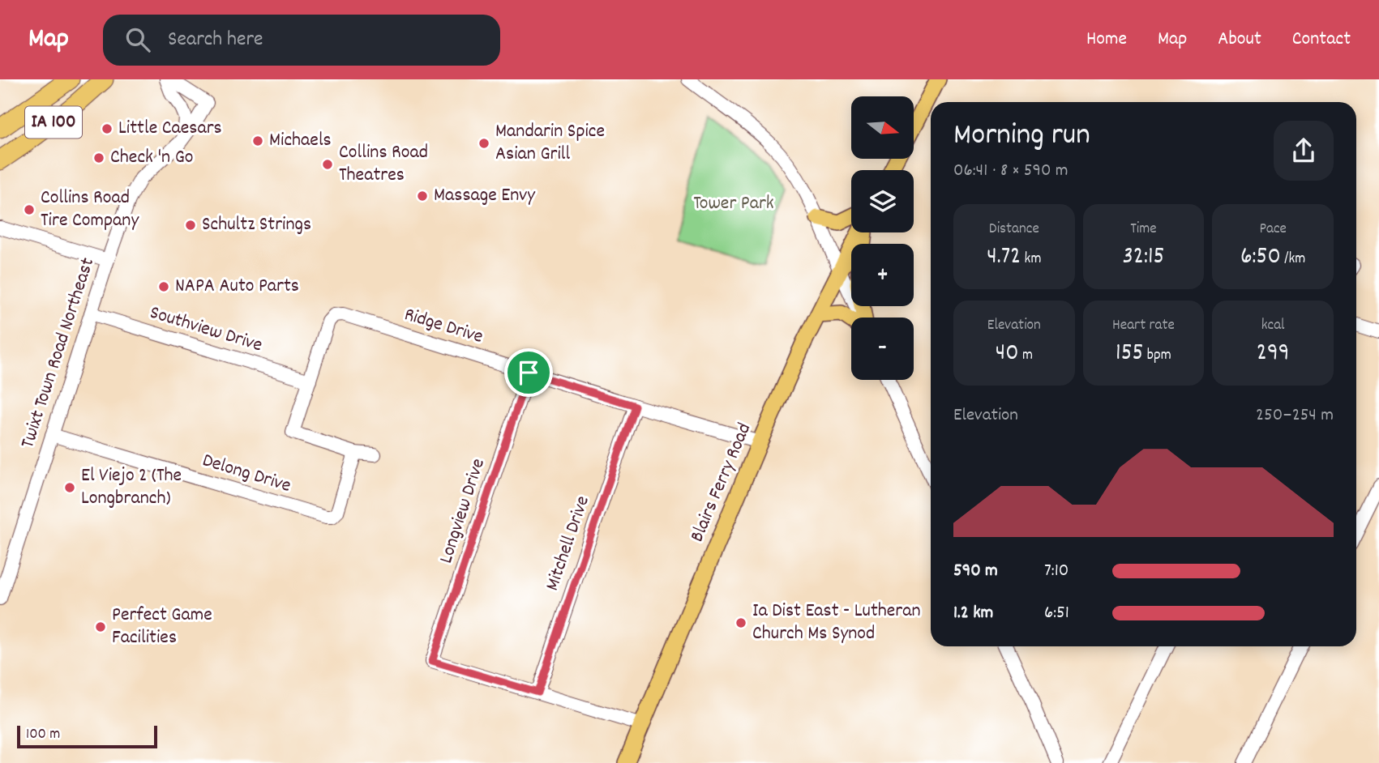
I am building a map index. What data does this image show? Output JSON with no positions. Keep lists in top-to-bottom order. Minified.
{"streets":{"highway":["IA 100"],"main road":["Blairs Ferry Road"],"street":["Ridge Drive","Southview Drive","Twixt Town Road Northeast","Delong Drive","Longview Drive","Mitchell Drive"]},"crossings":[["Ridge Drive","Southview Drive"],["Ridge Drive","Delong Drive"],["Ridge Drive","Blairs Ferry Road"],["Ridge Drive","Longview Drive"],["Ridge Drive","Mitchell Drive"],["Southview Drive","Twixt Town Road Northeast"],["Twixt Town Road Northeast","Delong Drive"],["Longview Drive","Mitchell Drive"]],"parks":["Tower Park"],"places":["Little Caesars","Michaels","Mandarin Spice Asian Grill","Check 'n Go","Collins Road Theatres","Massage Envy","Collins Road Tire Company","Schultz Strings","NAPA Auto Parts","El Viejo 2 (The Longbranch)","Ia Dist East - Lutheran Church Ms Synod","Perfect Game Facilities"],"scale_bar":"100 m","north":"right","page":{"header":"Map","search":"Search here","nav":["Home","Map","About","Contact"],"map_buttons":["+","−"],"heading":["Morning run","06:41 · 8 × 590 m"],"stats":[["Distance","4.72 km"],["Time","32:15"],["Pace","6:50 /km"],["Elevation","40 m"],["Heart rate","155 bpm"],["kcal","299"]],"chart":["Elevation","250–254 m"],"list":[{"name":"590 m","note":"7:10"},{"name":"1.2 km","note":"6:51"}],"scale":"100 m"}}
